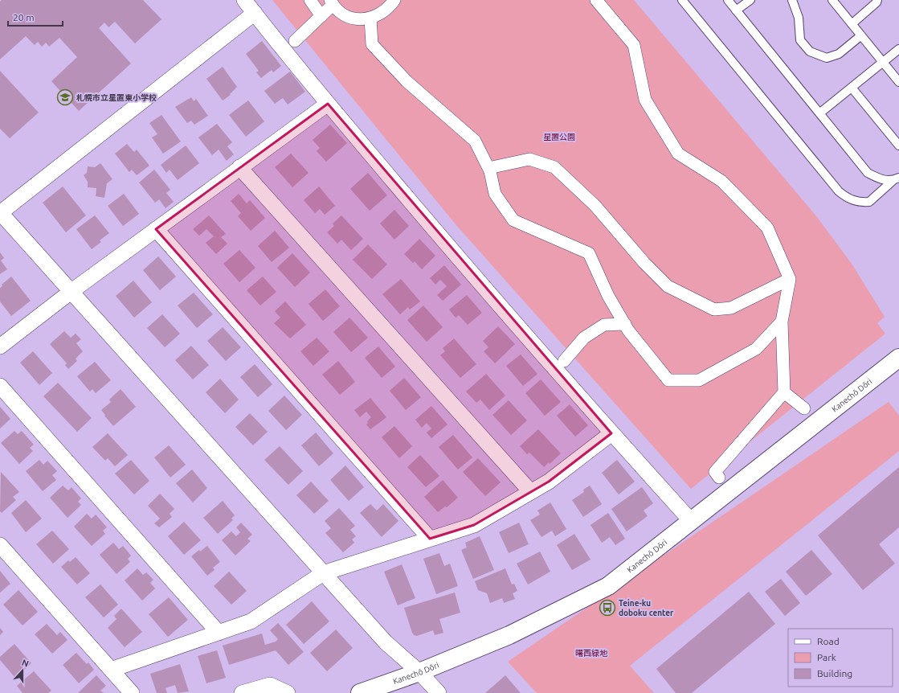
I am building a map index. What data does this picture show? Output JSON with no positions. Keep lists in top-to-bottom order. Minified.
{"streets":{"street":["Kanechō Dōri"]},"parks":["星置公園","曙西緑地"],"places":{"school or university":["札幌市立星置東小学校"],"bus stop":["Teine-ku doboku center"]},"legend":["Road","Park","Building"],"scale_bar":"20 m","north":"top"}
